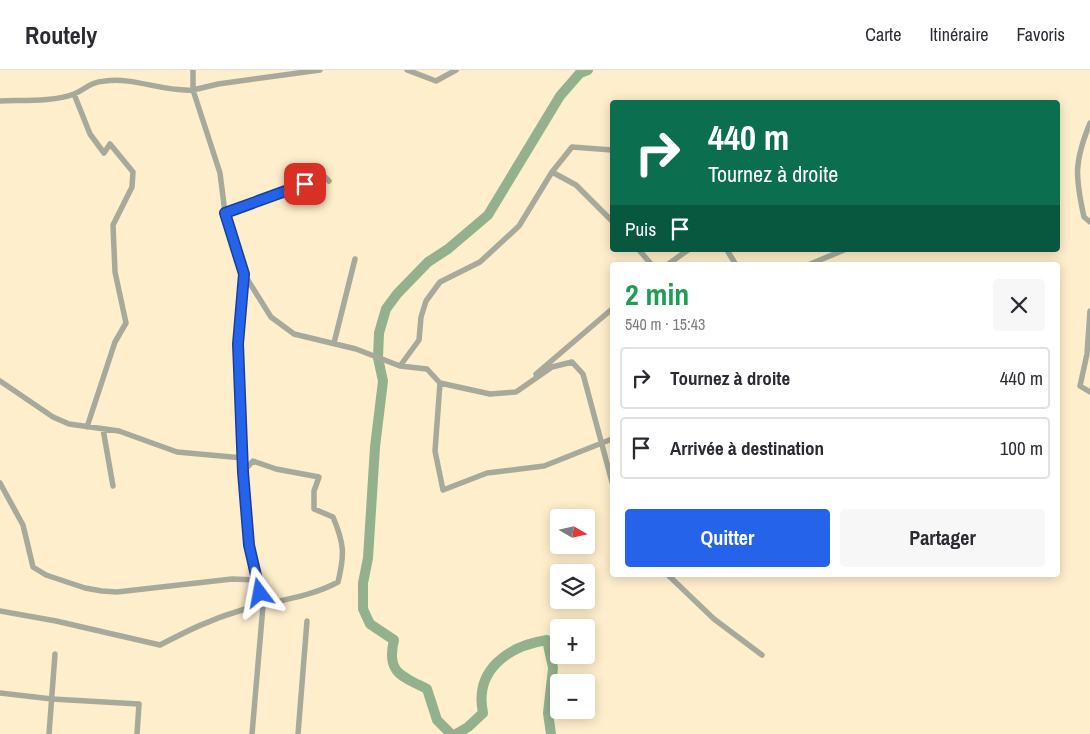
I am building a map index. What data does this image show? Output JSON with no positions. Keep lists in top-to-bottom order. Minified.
{"north":"right","page":{"header":"Routely","nav":["Carte","Itinéraire","Favoris"],"turn":["440 m","Tournez à droite"],"then":"Puis","heading":["2 min","540 m · 15:43"],"list":[{"name":"Tournez à droite","value":"440 m"},{"name":"Arrivée à destination","value":"100 m"}],"buttons":["Quitter","Partager"],"map_buttons":["+","−"]}}
